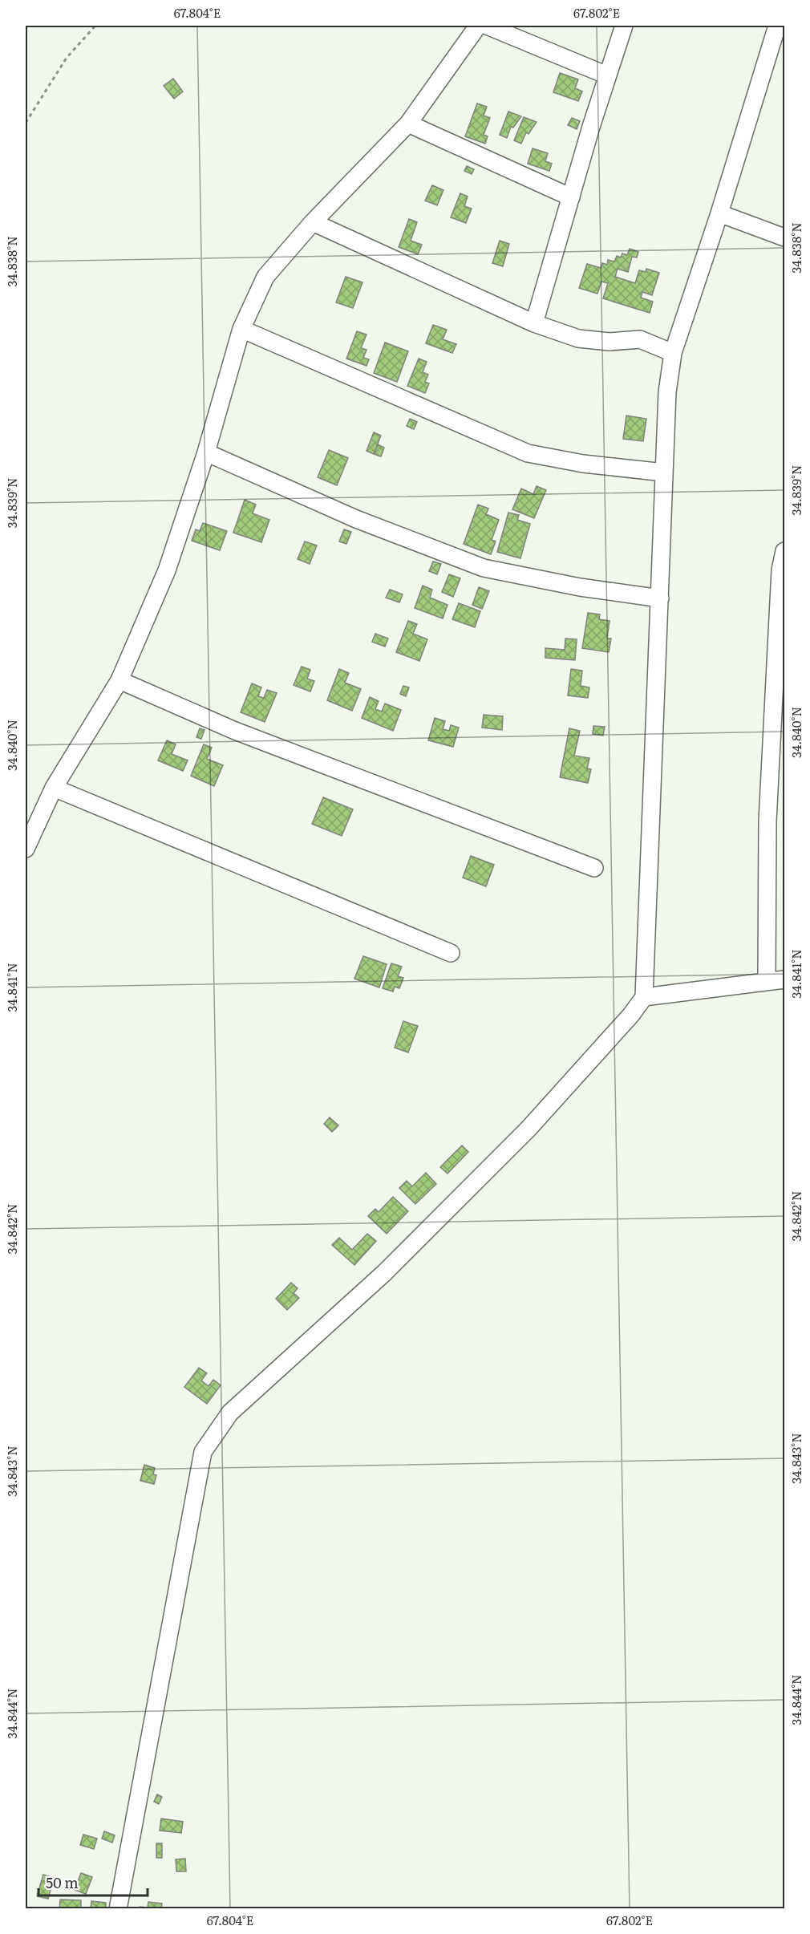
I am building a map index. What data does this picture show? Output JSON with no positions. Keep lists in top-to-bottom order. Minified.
{"scale_bar":"50 m","coordinates":["67.804°E","67.802°E","34.838°N","34.839°N","34.840°N","34.841°N","34.842°N","34.843°N","34.844°N"]}
